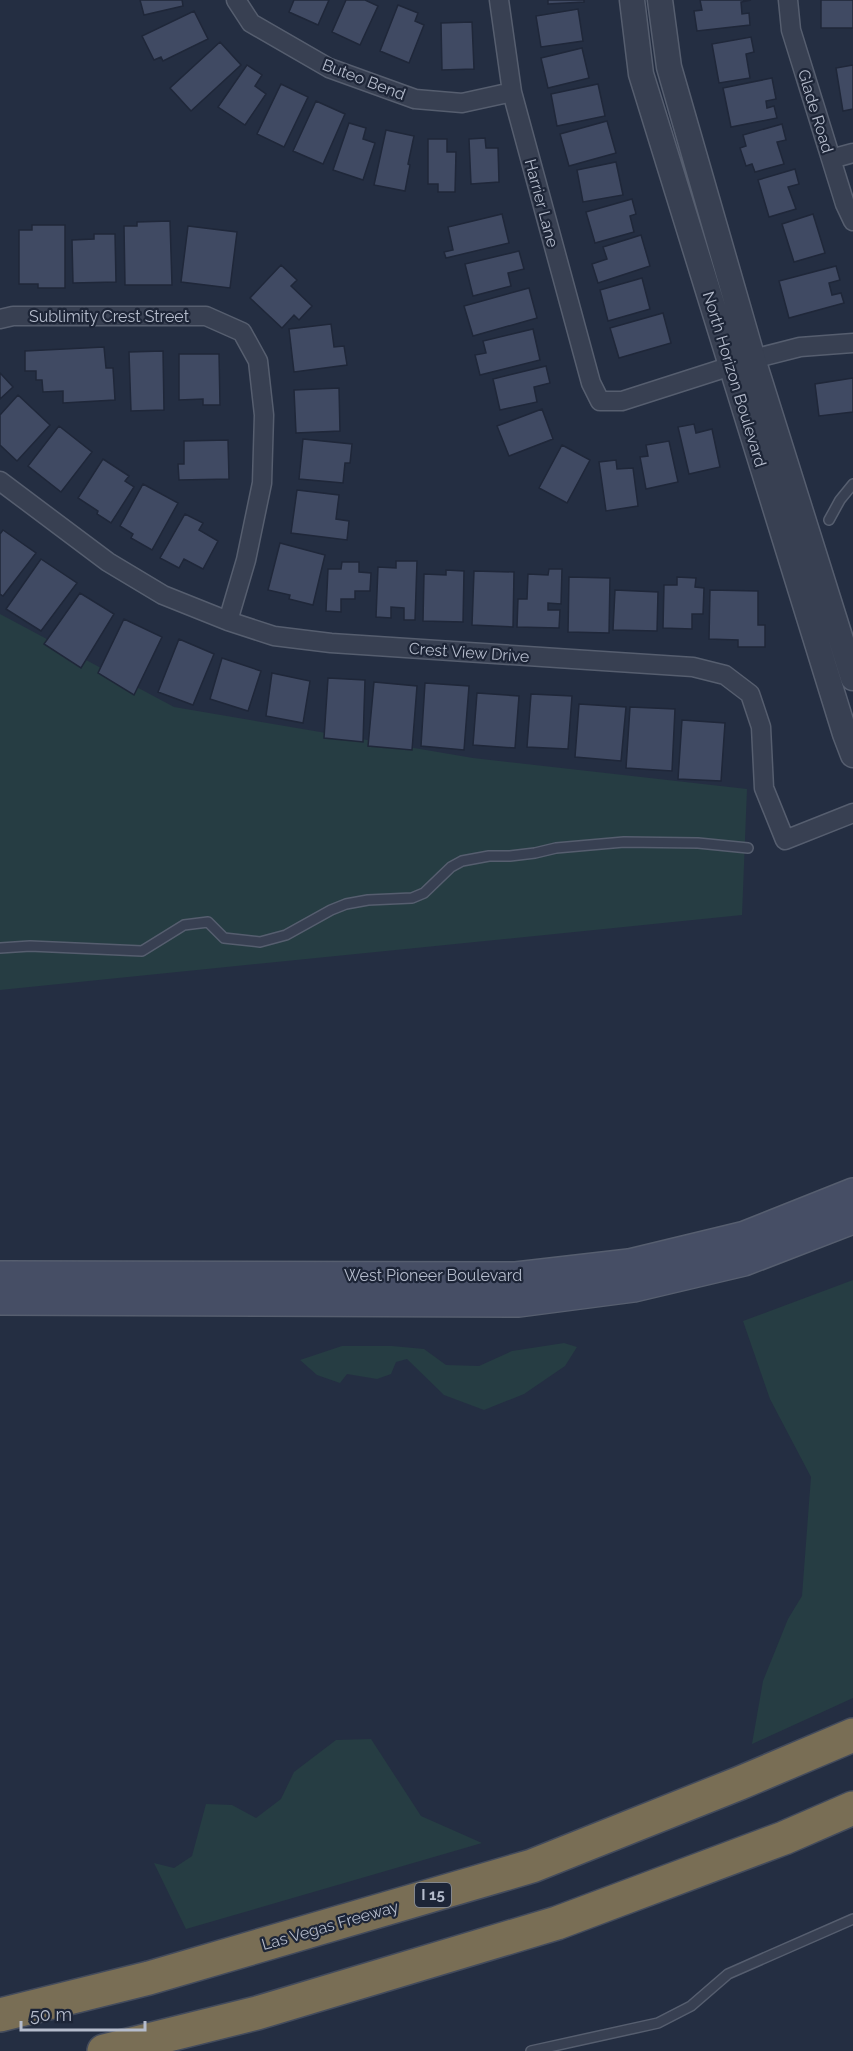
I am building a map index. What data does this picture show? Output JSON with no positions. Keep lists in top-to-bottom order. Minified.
{"streets":{"highway":["I 15","Las Vegas Freeway"],"main road":["West Pioneer Boulevard"],"street":["Buteo Bend","Glade Road","Harrier Lane","Sublimity Crest Street","North Horizon Boulevard","Crest View Drive"]},"crossings":[["Buteo Bend","Harrier Lane"],["Harrier Lane","North Horizon Boulevard"],["Sublimity Crest Street","Crest View Drive"]],"scale_bar":"50 m"}
